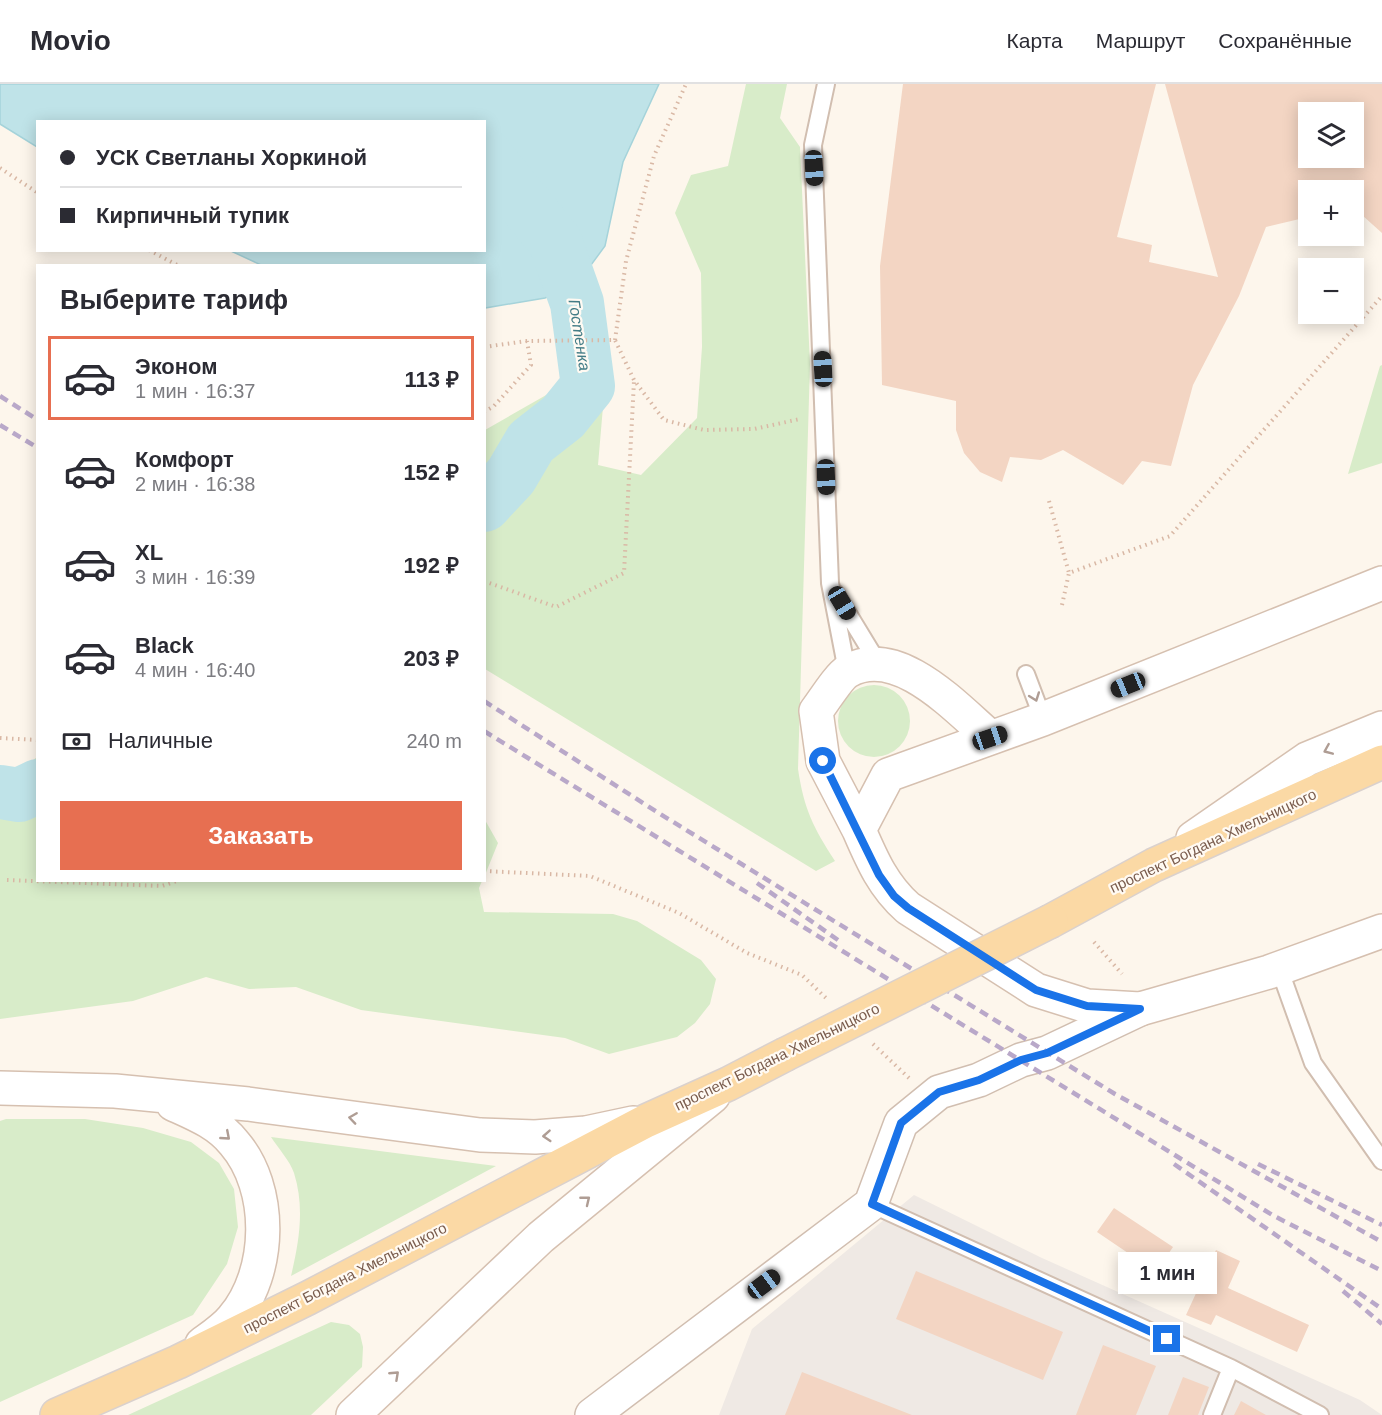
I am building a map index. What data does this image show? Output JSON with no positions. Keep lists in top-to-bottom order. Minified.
{"streets":{"main road":["проспект Богдана Хмельницкого"]},"water":["Гостенка"],"page":{"header":"Movio","nav":["Карта","Маршрут","Сохранённые"],"map_buttons":["+","−"],"banner":["УСК Светланы Хоркиной","Кирпичный тупик"],"heading":"Выберите тариф","list":[{"name":"Эконом","note":"1 мин · 16:37","value":"113 ₽"},{"name":"Комфорт","note":"2 мин · 16:38","value":"152 ₽"},{"name":"XL","note":"3 мин · 16:39","value":"192 ₽"},{"name":"Black","note":"4 мин · 16:40","value":"203 ₽"}],"pay":["Наличные","240 m"],"buttons":"Заказать","bubble":"1 мин"}}
